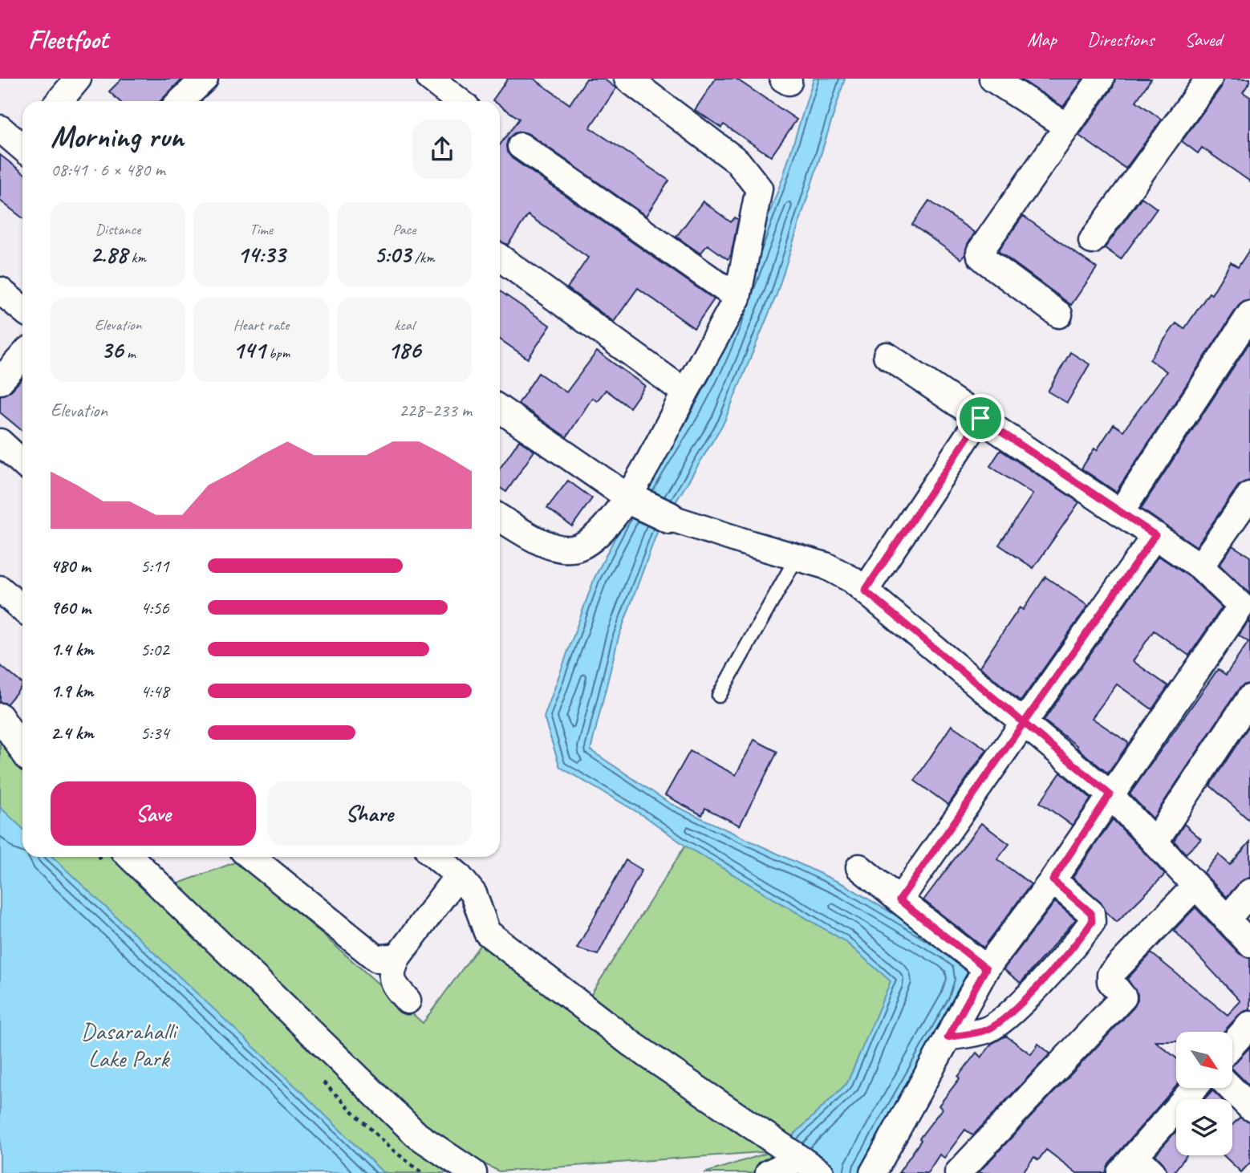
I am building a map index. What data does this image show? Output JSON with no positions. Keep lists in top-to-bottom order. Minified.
{"parks":["Dasarahalli Lake Park"],"north":"bottom right","page":{"header":"Fleetfoot","nav":["Map","Directions","Saved"],"heading":["Morning run","08:41 · 6 × 480 m"],"stats":[["Distance","2.88 km"],["Time","14:33"],["Pace","5:03 /km"],["Elevation","36 m"],["Heart rate","141 bpm"],["kcal","186"]],"chart":["Elevation","228–233 m"],"list":[{"name":"480 m","note":"5:11"},{"name":"960 m","note":"4:56"},{"name":"1.4 km","note":"5:02"},{"name":"1.9 km","note":"4:48"},{"name":"2.4 km","note":"5:34"}],"buttons":["Save","Share"]}}
